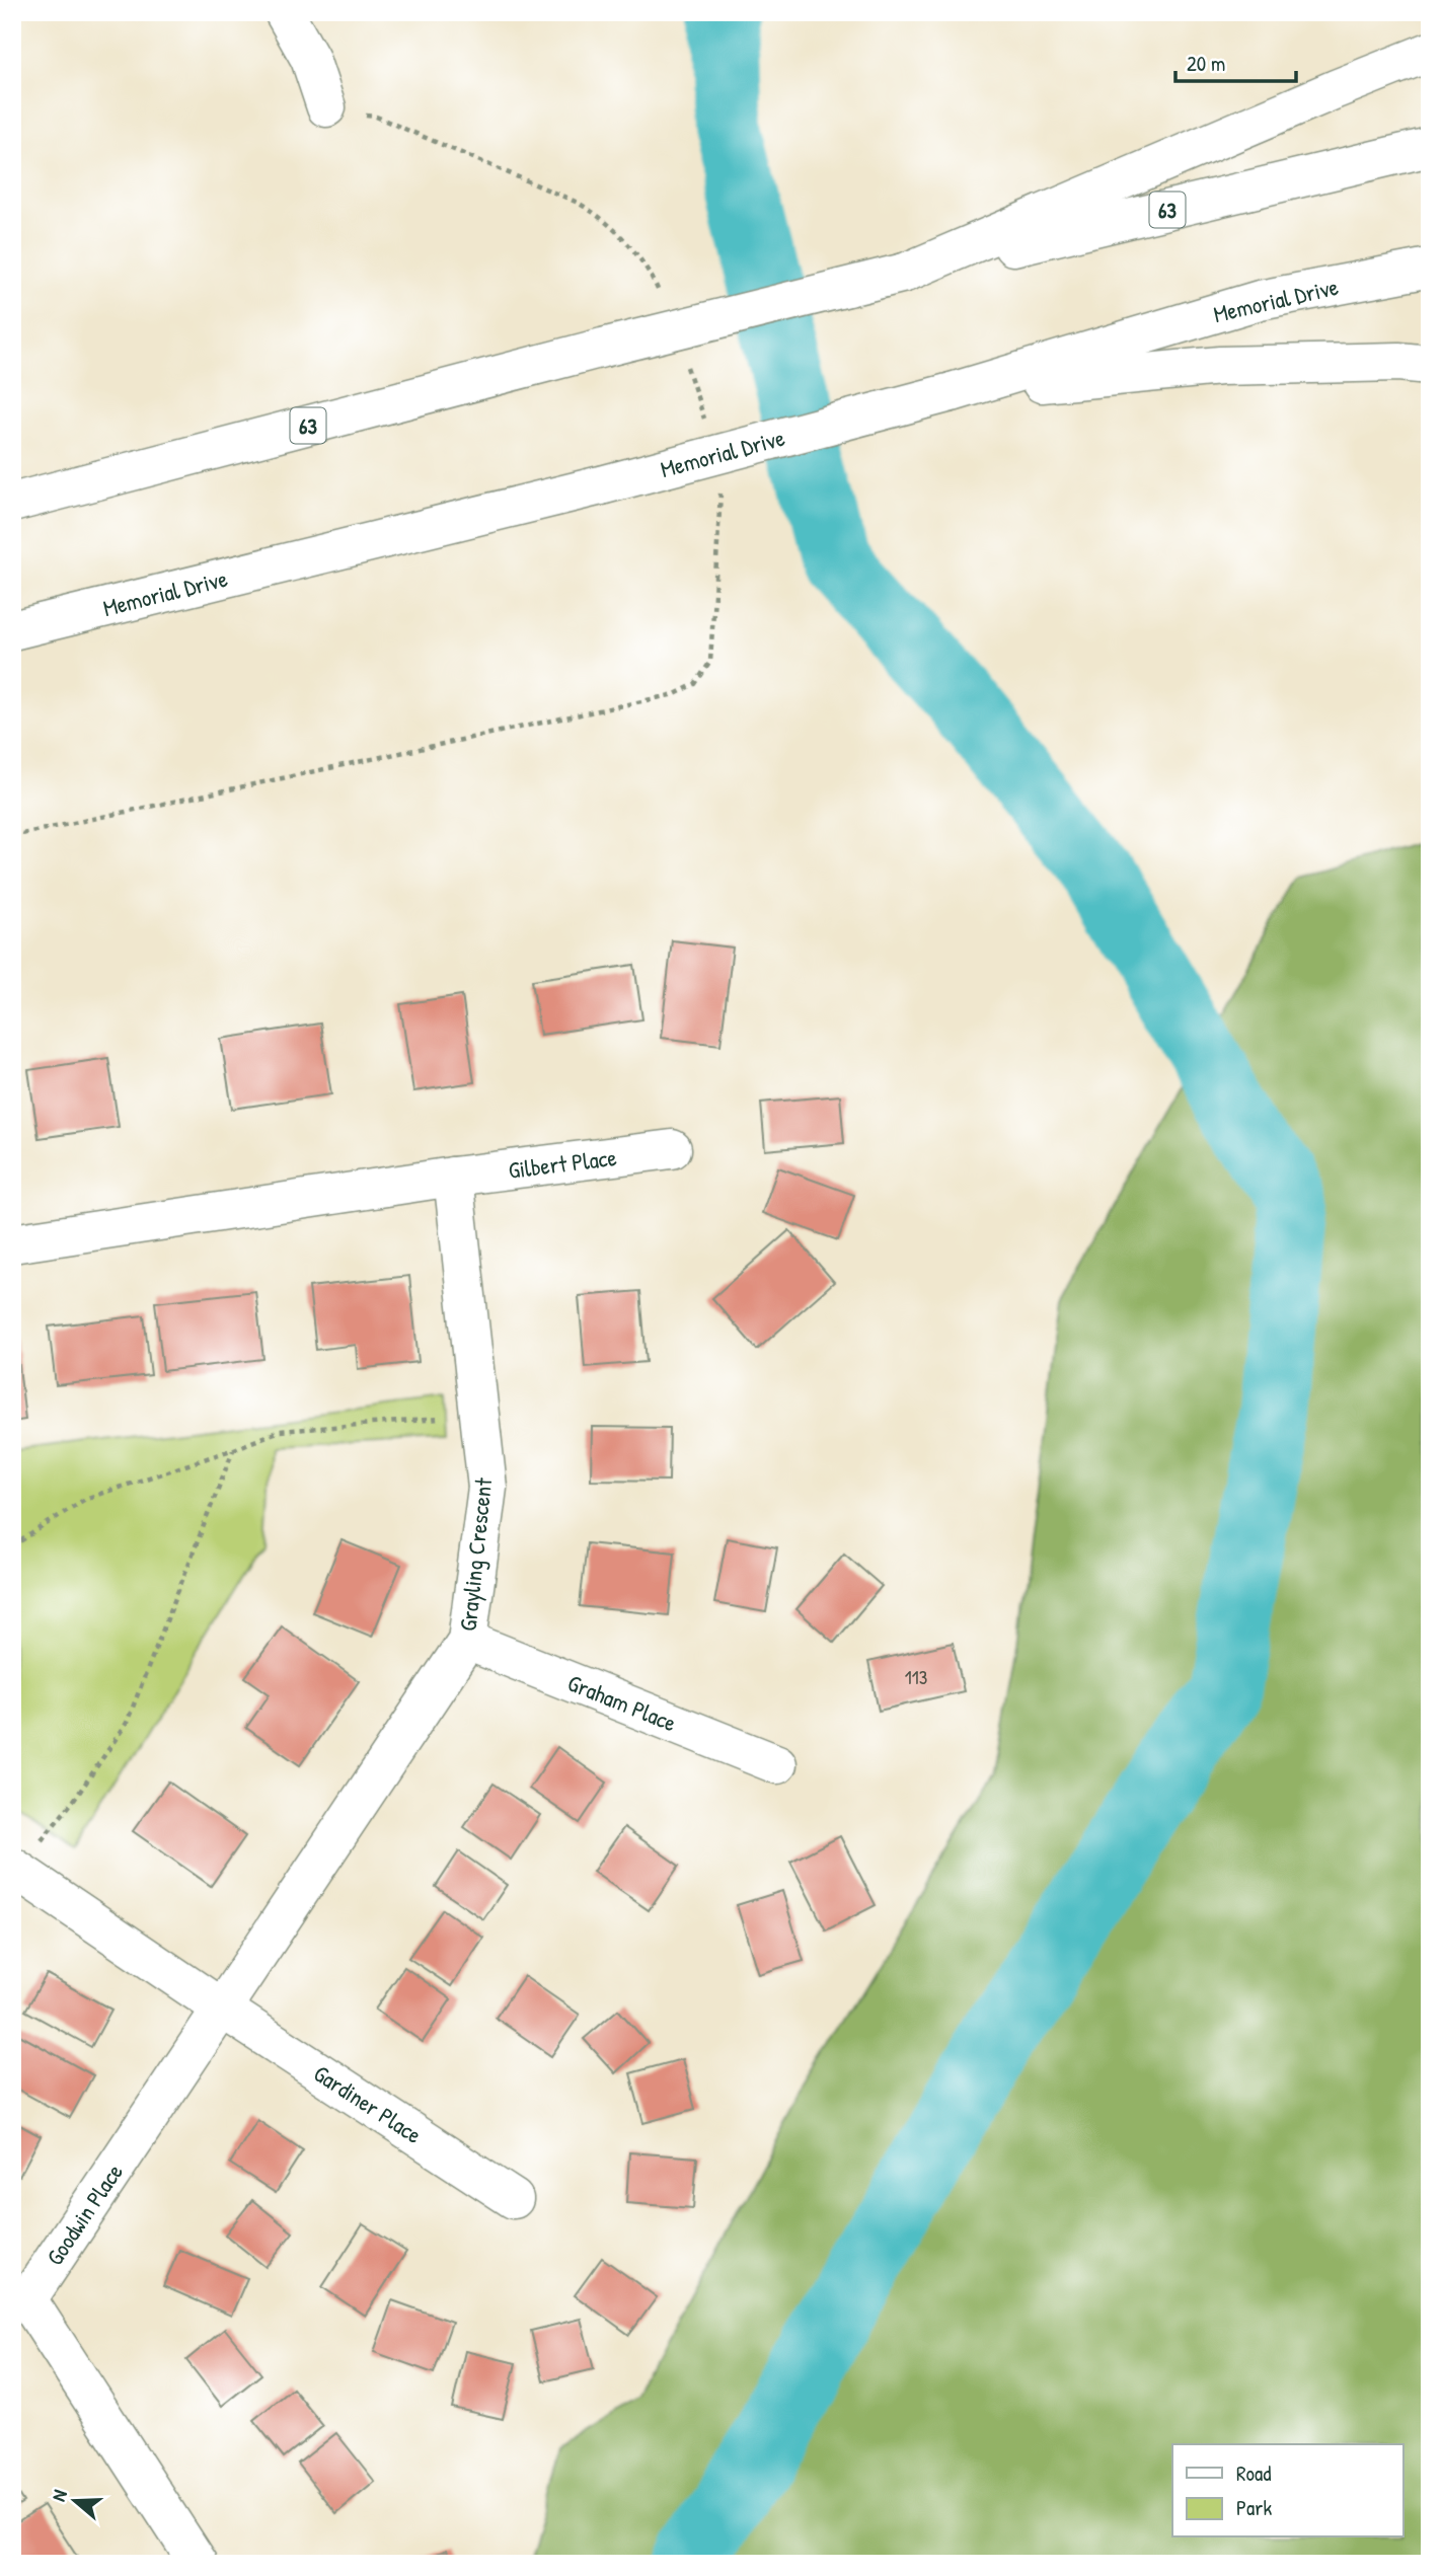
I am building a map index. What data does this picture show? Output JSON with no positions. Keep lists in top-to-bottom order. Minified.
{"streets":{"main road":["63","Memorial Drive","Gilbert Place","Grayling Crescent","Graham Place","Gardiner Place","Goodwin Place"]},"crossings":[["Gilbert Place","Grayling Crescent"],["Grayling Crescent","Graham Place"],["Grayling Crescent","Gardiner Place"],["Grayling Crescent","Goodwin Place"],["Gardiner Place","Goodwin Place"]],"house_numbers":["113"],"legend":["Road","Park"],"scale_bar":"20 m","north":"left"}
